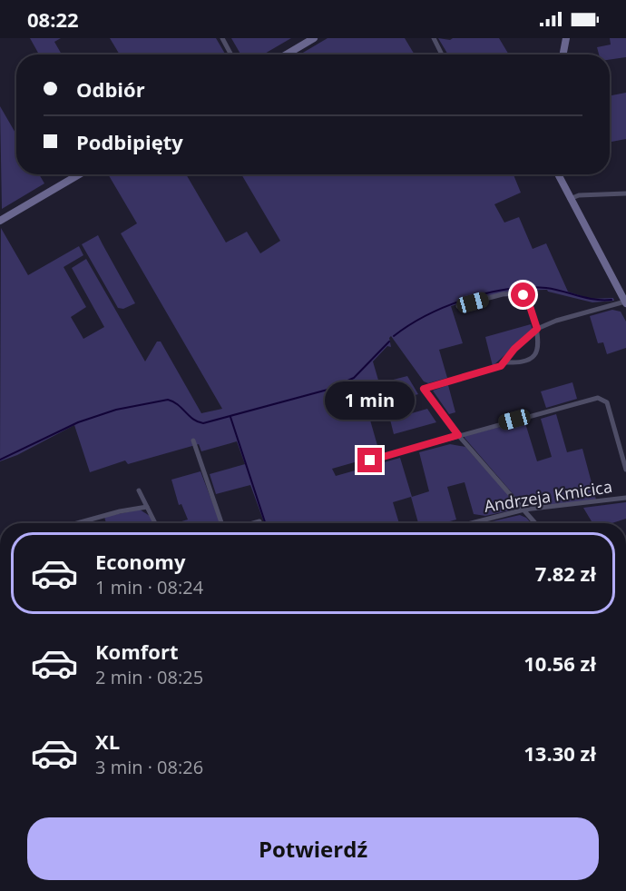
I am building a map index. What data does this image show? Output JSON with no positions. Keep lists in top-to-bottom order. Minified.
{"streets":{"street":["Andrzeja Kmicica"]},"page":{"status":"08:22","banner":["Odbiór","Podbipięty"],"bubble":"1 min","list":[{"name":"Economy","note":"1 min · 08:24","value":"7.82 zł"},{"name":"Komfort","note":"2 min · 08:25","value":"10.56 zł"},{"name":"XL","note":"3 min · 08:26","value":"13.30 zł"}],"buttons":"Potwierdź"}}
